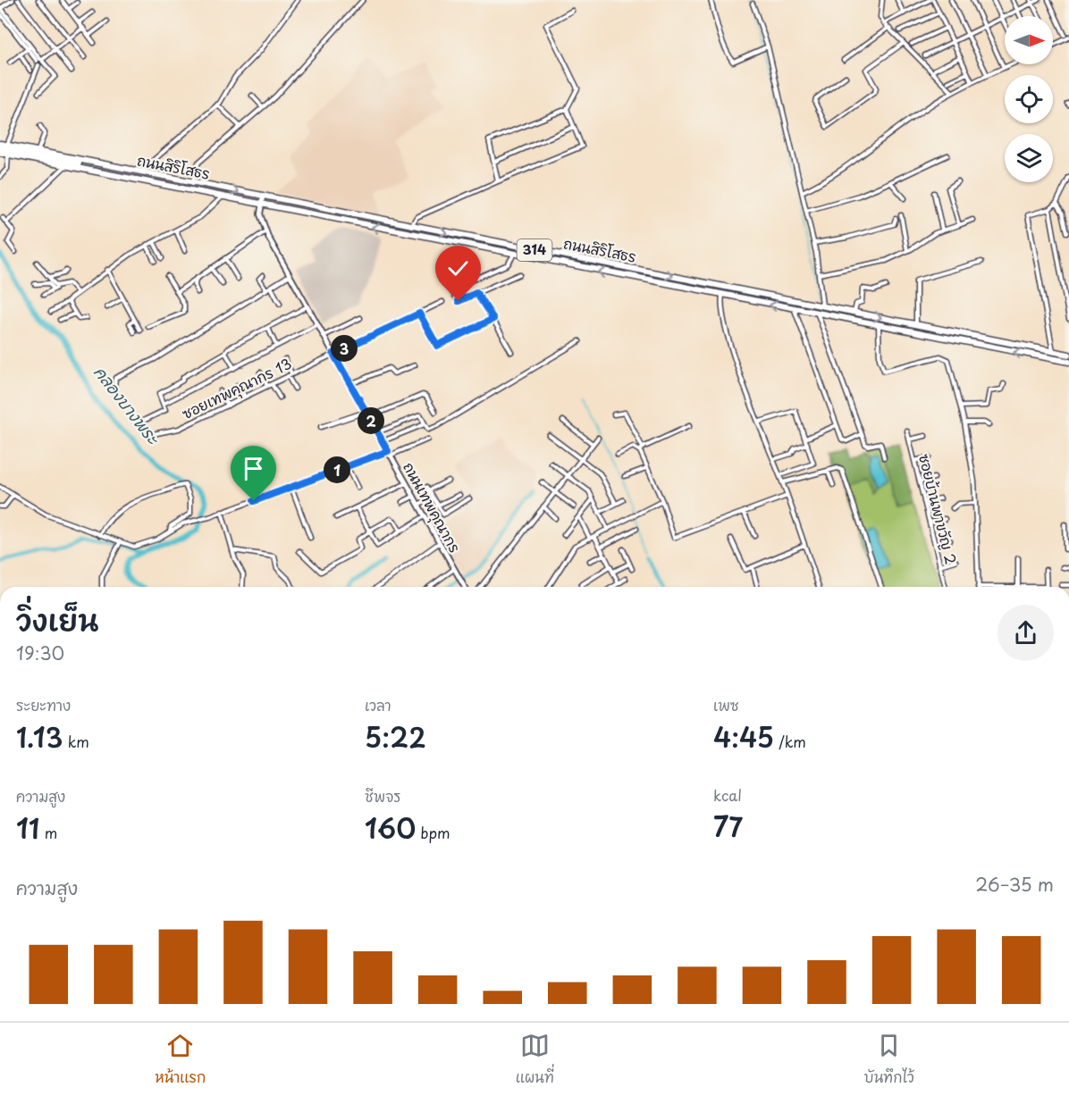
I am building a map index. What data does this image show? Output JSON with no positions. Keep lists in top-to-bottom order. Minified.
{"streets":{"highway":["ถนนสิริโสธร","314"],"main road":["ถนนเทพคุณากร"],"street":["ซอยเทพคุณากร 13","ซอยบ้านพาขวัญ 2"]},"crossings":[["ถนนสิริโสธร","ถนนเทพคุณากร"],["ซอยเทพคุณากร 13","ถนนเทพคุณากร"]],"water":["คลองบางพระ"],"north":"right","page":{"pins":["3","2","1"],"heading":["วิ่งเย็น","19:30"],"stats":[["ระยะทาง","1.13 km"],["เวลา","5:22"],["เพซ","4:45 /km"],["ความสูง","11 m"],["ชีพจร","160 bpm"],["kcal","77"]],"chart":["ความสูง","26–35 m"],"tabs":["หน้าแรก","แผนที่","บันทึกไว้"]}}
